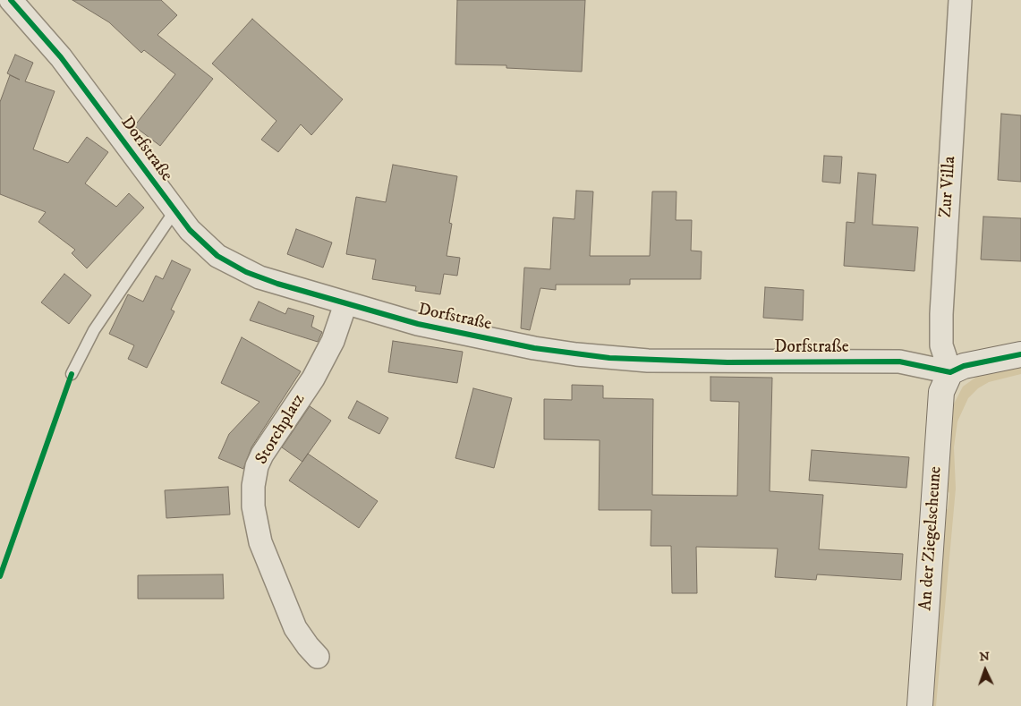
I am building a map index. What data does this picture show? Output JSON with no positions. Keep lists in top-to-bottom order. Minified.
{"streets":{"street":["Dorfstraße","Zur Villa","Storchplatz","An der Ziegelscheune"]},"crossings":[["Dorfstraße","Zur Villa"],["Dorfstraße","Storchplatz"],["Dorfstraße","An der Ziegelscheune"],["Zur Villa","An der Ziegelscheune"]],"north":"top"}
